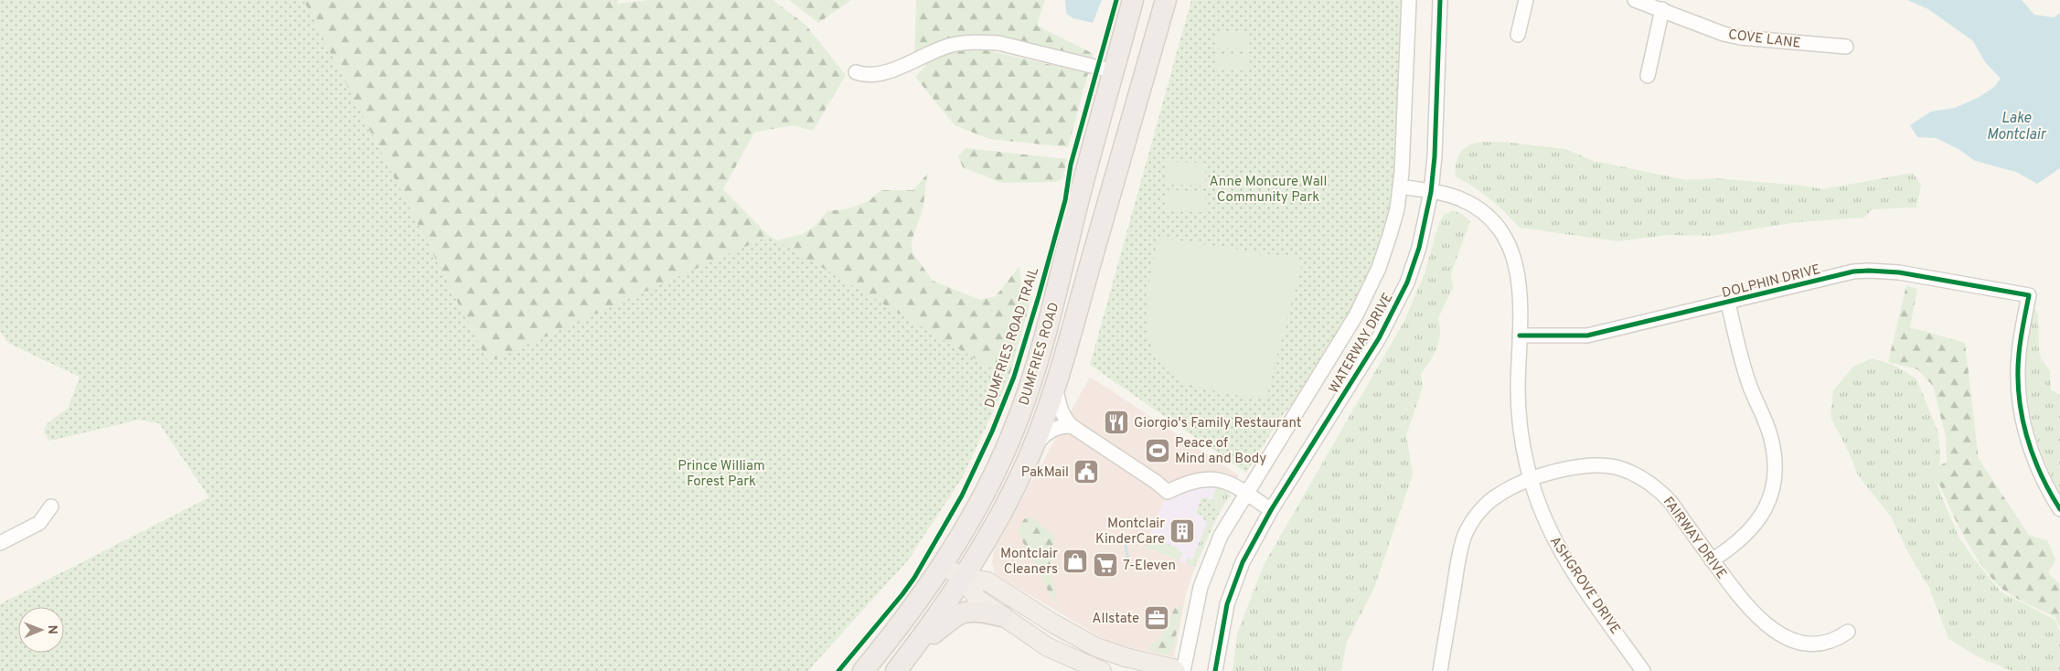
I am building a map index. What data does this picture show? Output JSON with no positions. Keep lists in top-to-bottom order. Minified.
{"streets":{"highway":["DUMFRIES ROAD"],"street":["COVE LANE","DOLPHIN DRIVE","WATERWAY DRIVE","FAIRWAY DRIVE","ASHGROVE DRIVE"],"cycle path":["DUMFRIES ROAD TRAIL"]},"crossings":[["DOLPHIN DRIVE","ASHGROVE DRIVE"],["WATERWAY DRIVE","ASHGROVE DRIVE"],["FAIRWAY DRIVE","ASHGROVE DRIVE"]],"water":["Lake Montclair"],"parks":["Anne Moncure Wall Community Park","Prince William Forest Park"],"places":{"restaurant":["Giorgio's Family Restaurant"],"sports":["Peace of Mind and Body"],"public building":["PakMail"],"building":["Montclair KinderCare"],"shop":["Montclair Cleaners"],"supermarket":["7-Eleven"],"office":["Allstate"]},"north":"right"}
